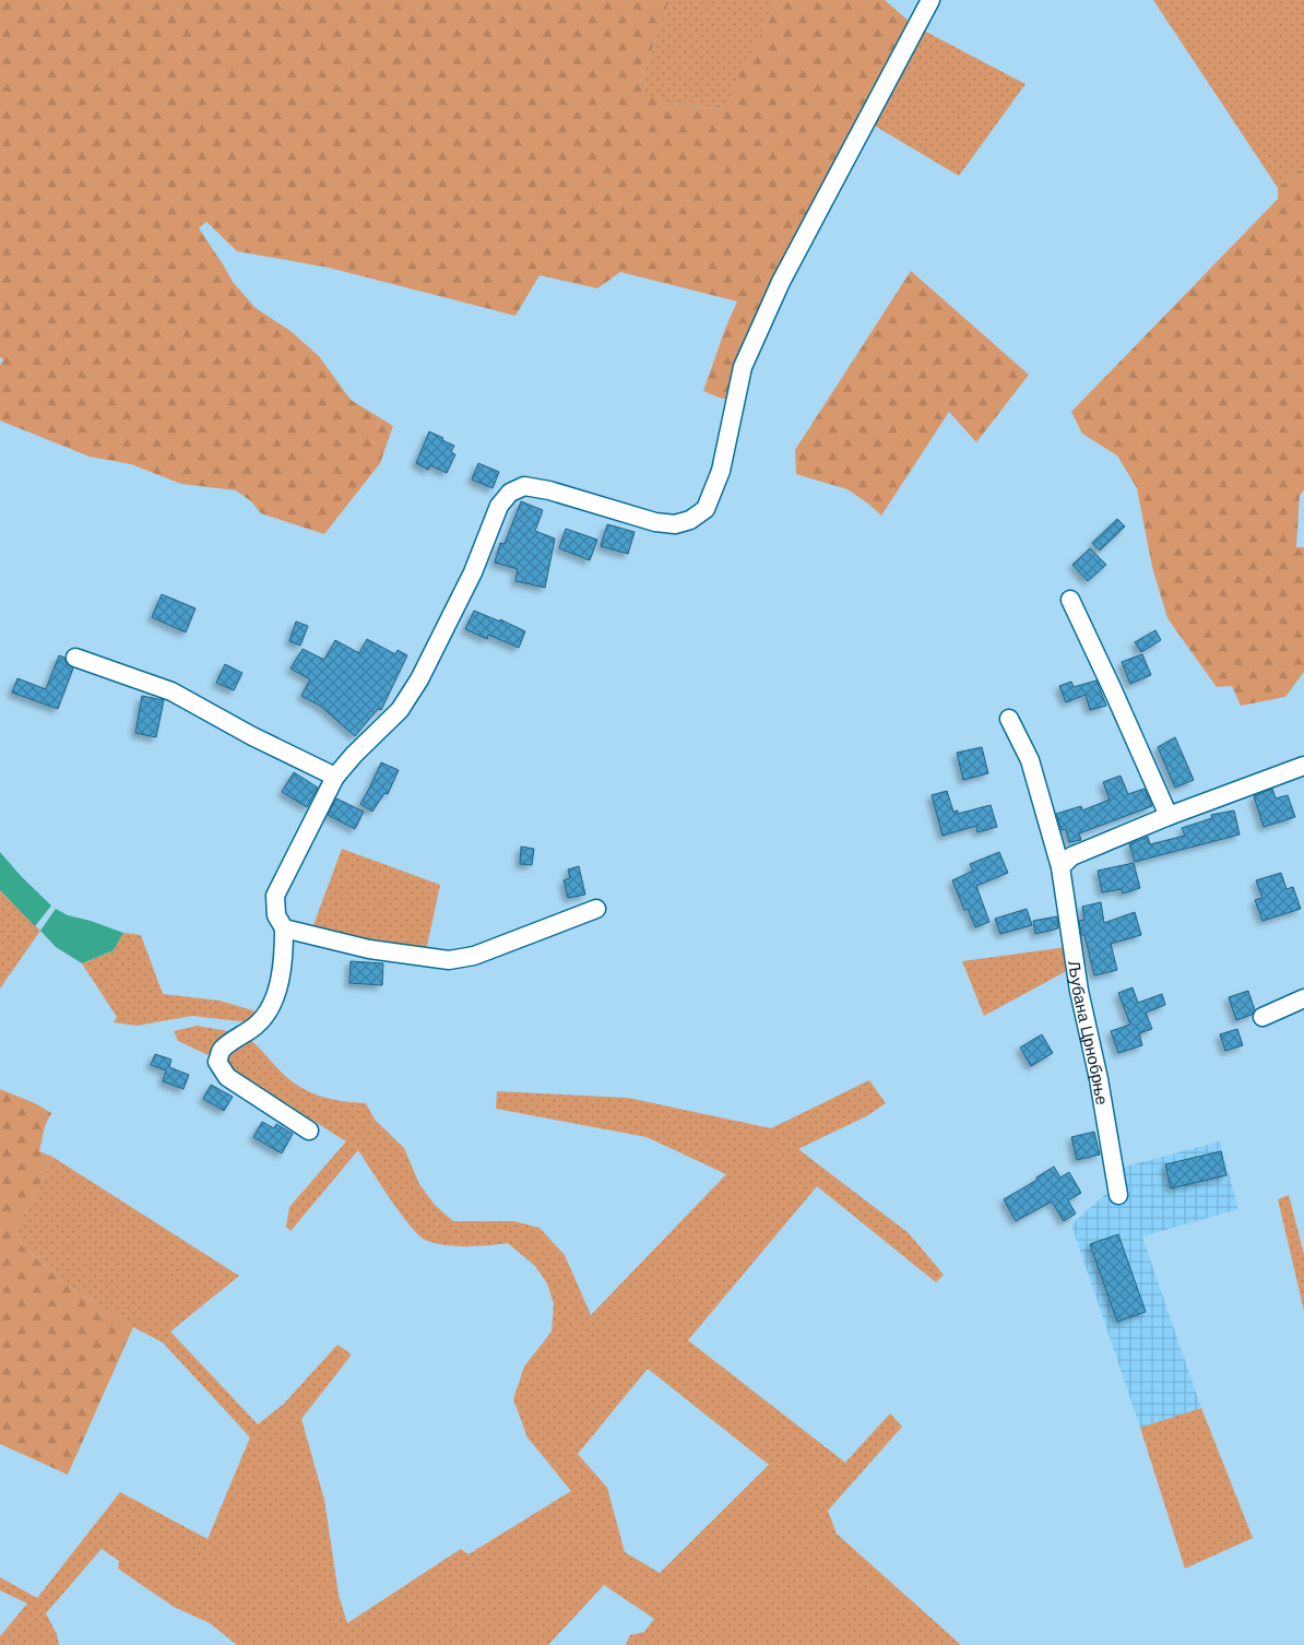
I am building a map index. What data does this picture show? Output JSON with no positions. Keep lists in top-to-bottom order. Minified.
{"streets":{"street":["Љубана Црнобрње"]}}
